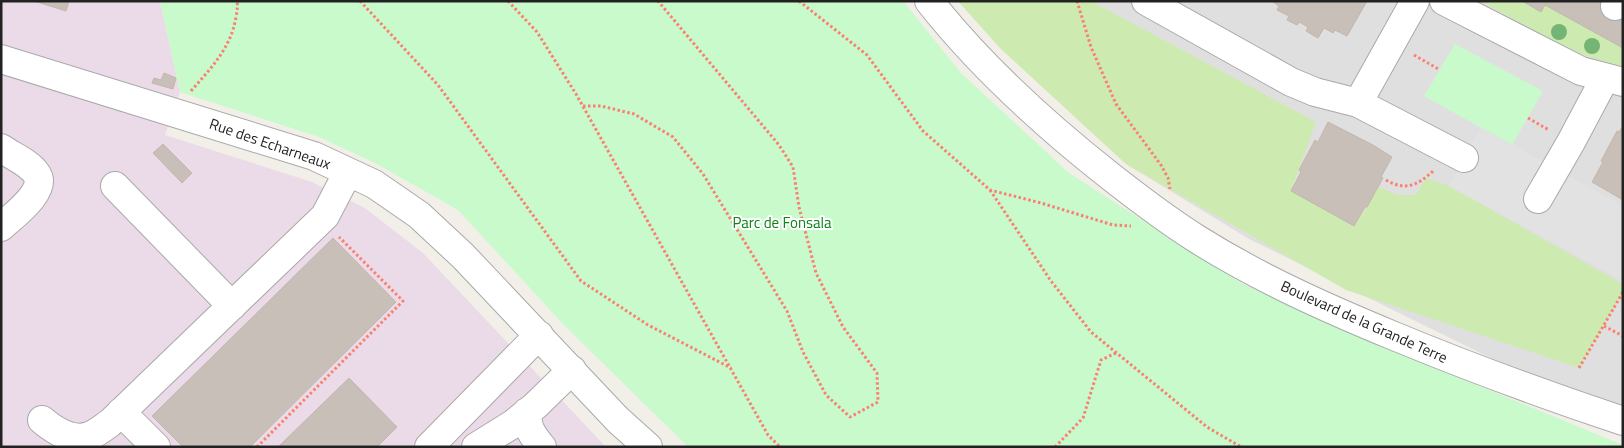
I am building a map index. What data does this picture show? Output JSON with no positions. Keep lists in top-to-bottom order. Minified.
{"streets":{"street":["Rue des Echarneaux","Boulevard de la Grande Terre"]},"parks":["Parc de Fonsala"]}
